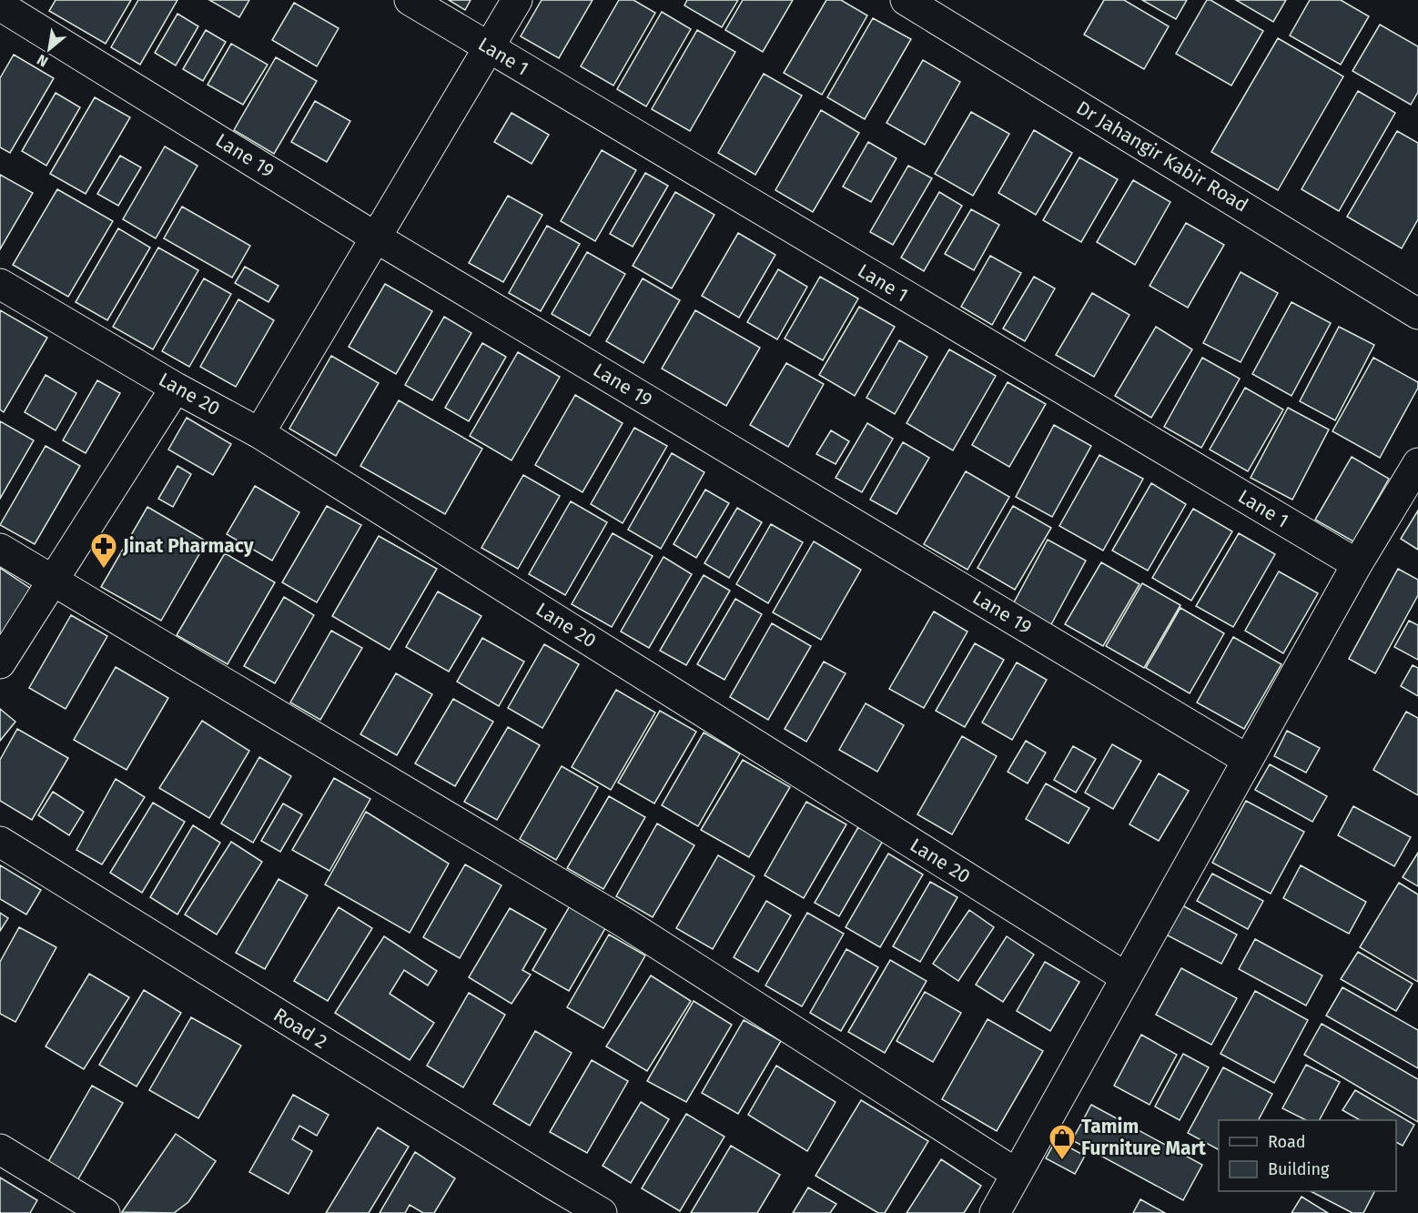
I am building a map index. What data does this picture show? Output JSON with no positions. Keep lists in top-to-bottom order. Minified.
{"streets":{"street":["Lane 1","Lane 19","Dr Jahangir Kabir Road","Lane 20","Road 2"]},"places":{"pharmacy":["Jinat Pharmacy"],"shop":["Tamim Furniture Mart"]},"legend":["Road","Building"],"north":"bottom left"}
